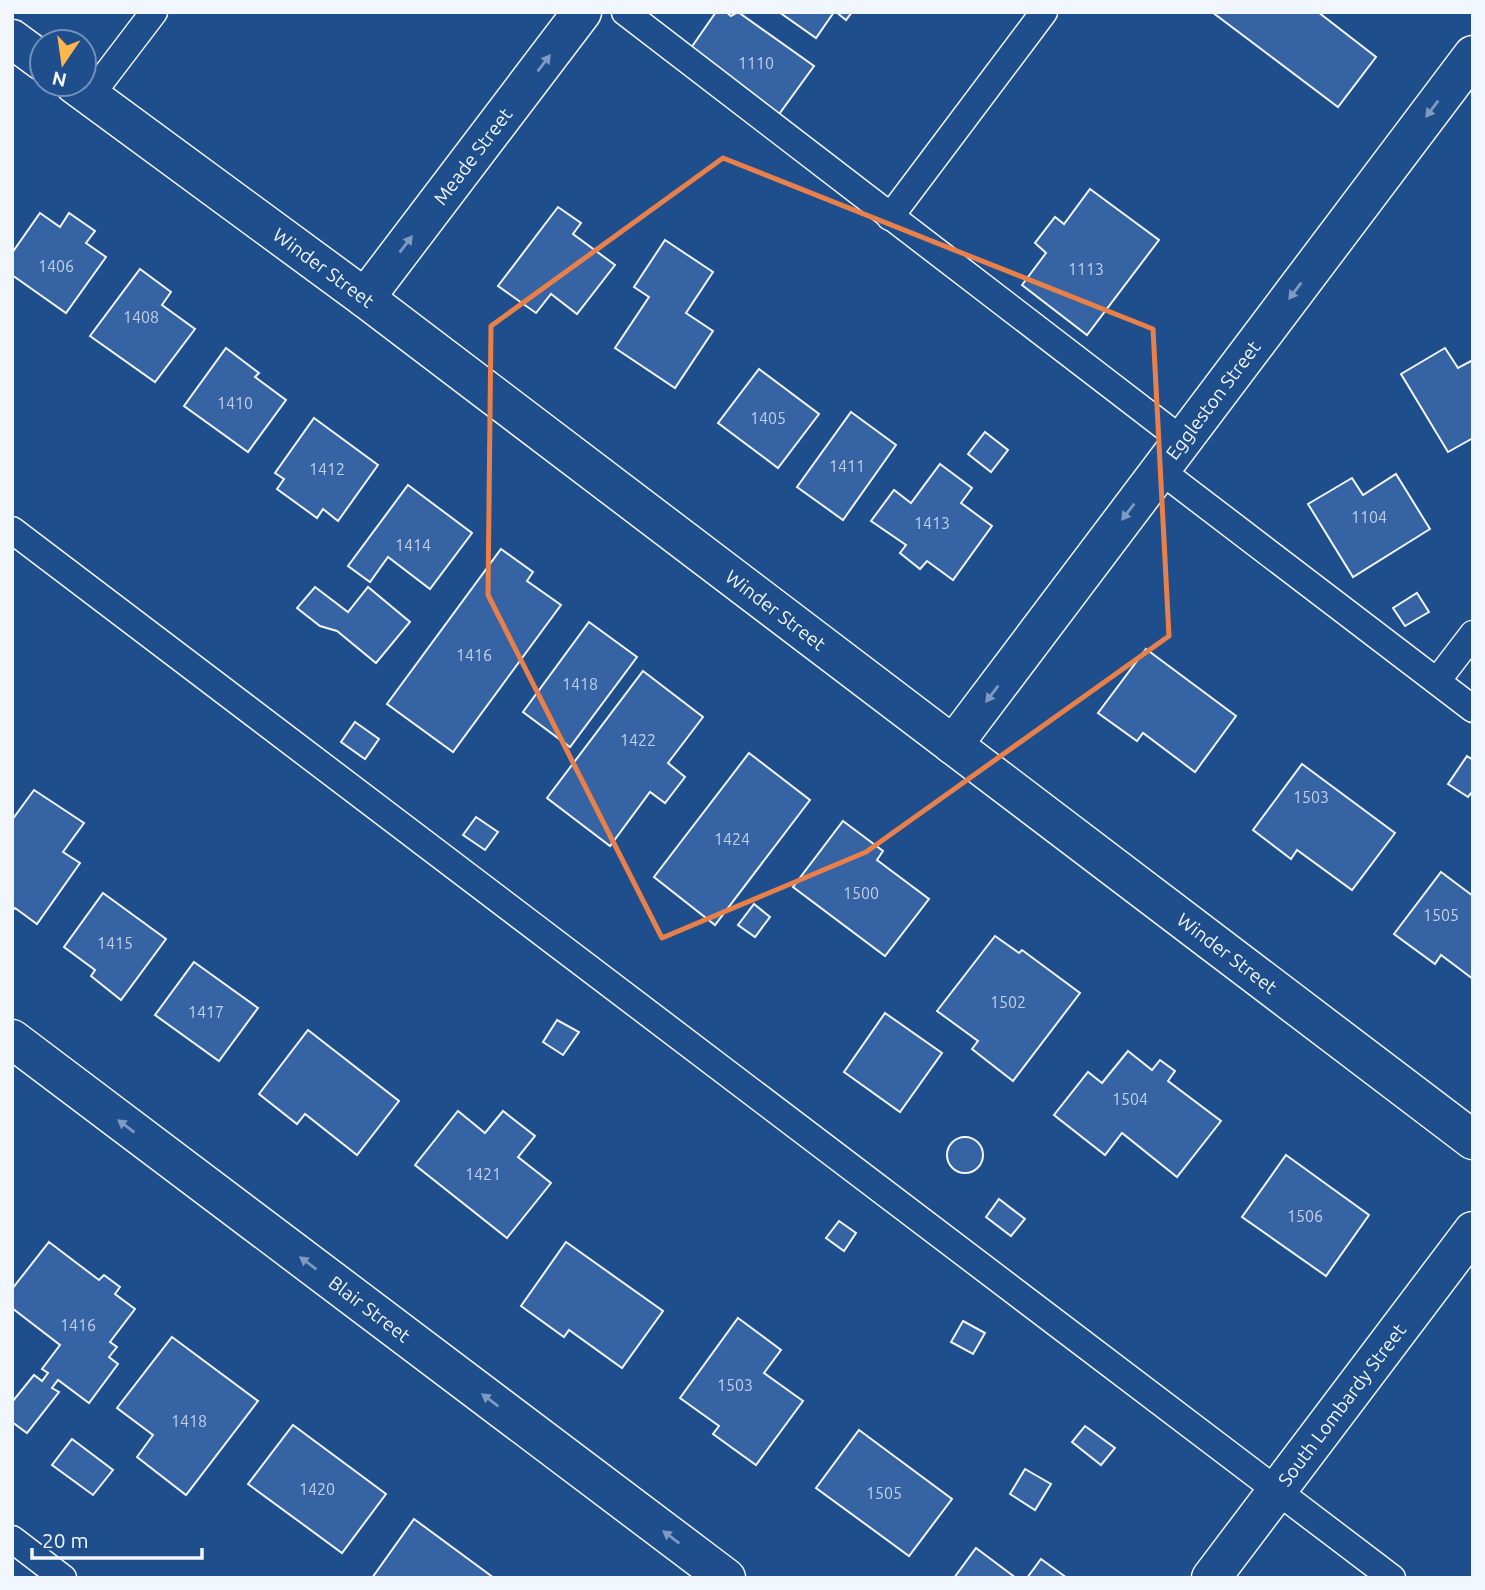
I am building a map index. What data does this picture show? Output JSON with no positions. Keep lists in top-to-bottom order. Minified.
{"streets":{"street":["Meade Street","Winder Street","Eggleston Street","Blair Street","South Lombardy Street"]},"crossings":[["Meade Street","Winder Street"],["Winder Street","Eggleston Street"]],"one_way":["Meade Street","Eggleston Street","Blair Street"],"house_numbers":["1110","1406","1113","1408","1410","1405","1411","1412","1104","1413","1414","1416","1418","1422","1503","1424","1500","1505","1415","1502","1417","1504","1421","1506","1416","1503","1418","1420","1505"],"scale_bar":"20 m","north":"bottom"}
